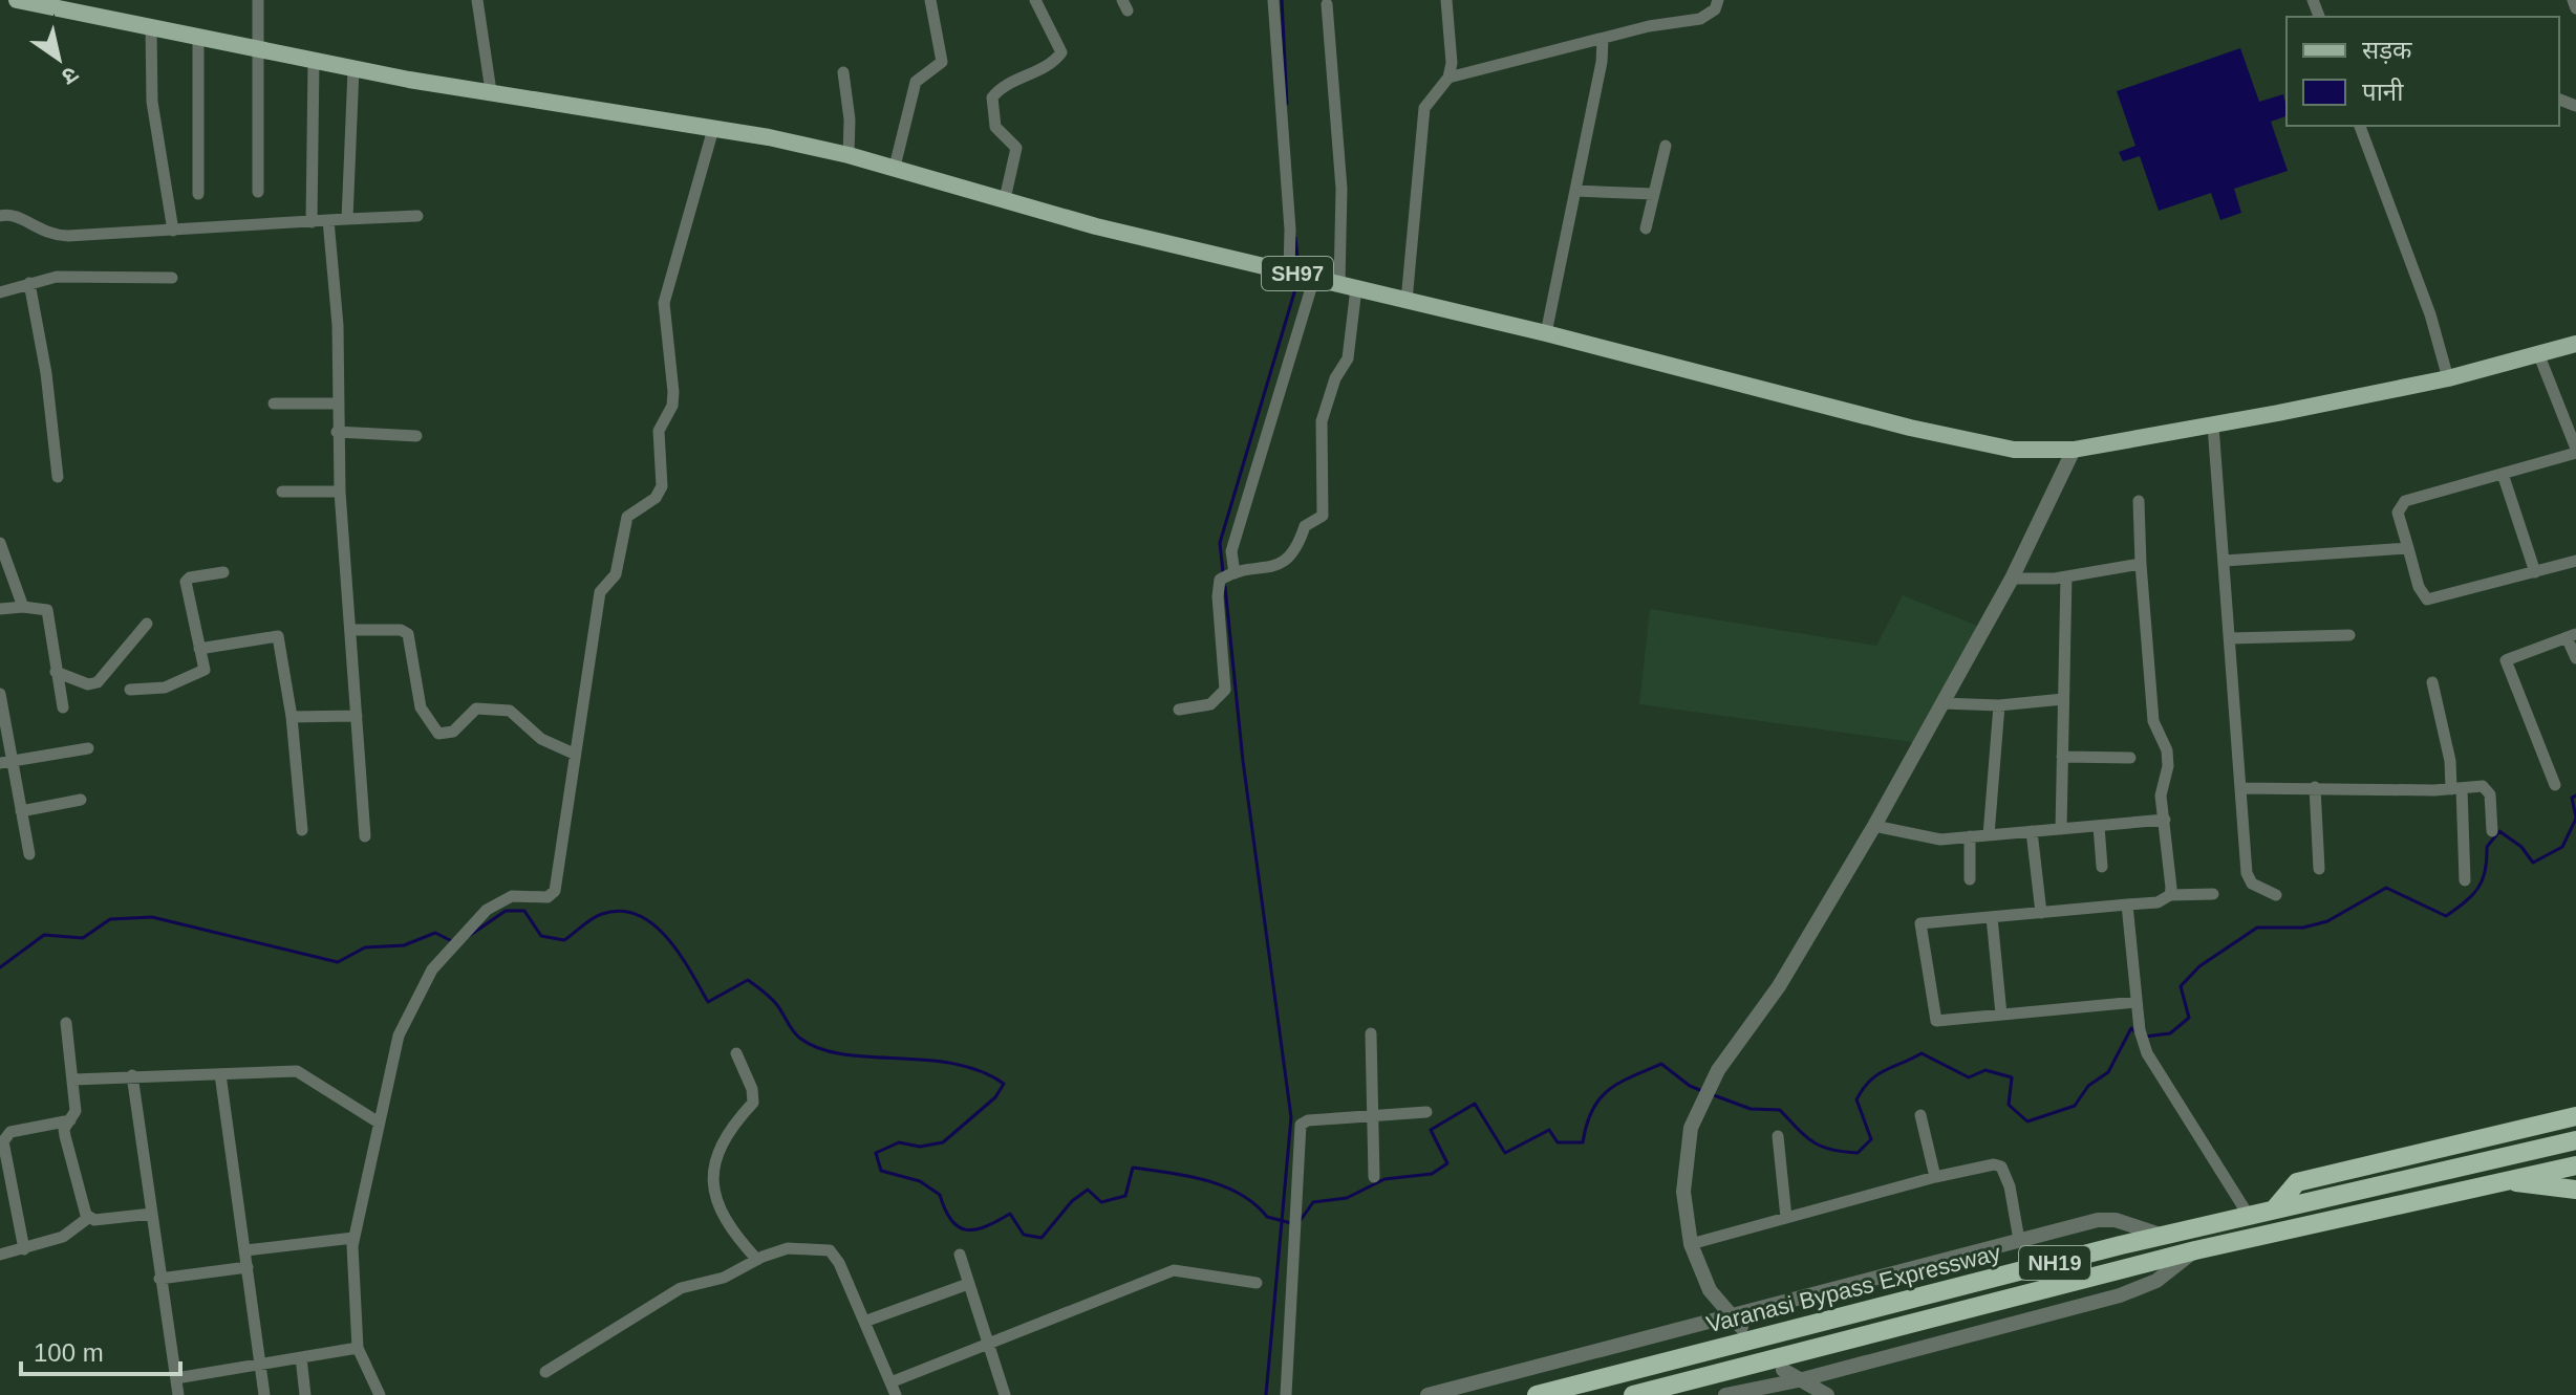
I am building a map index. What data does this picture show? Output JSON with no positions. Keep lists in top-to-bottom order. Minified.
{"streets":{"highway":["NH19","Varanasi Bypass Expressway"],"main road":["SH97"]},"legend":["सड़क","पानी"],"scale_bar":"100 m","north":"bottom right"}
